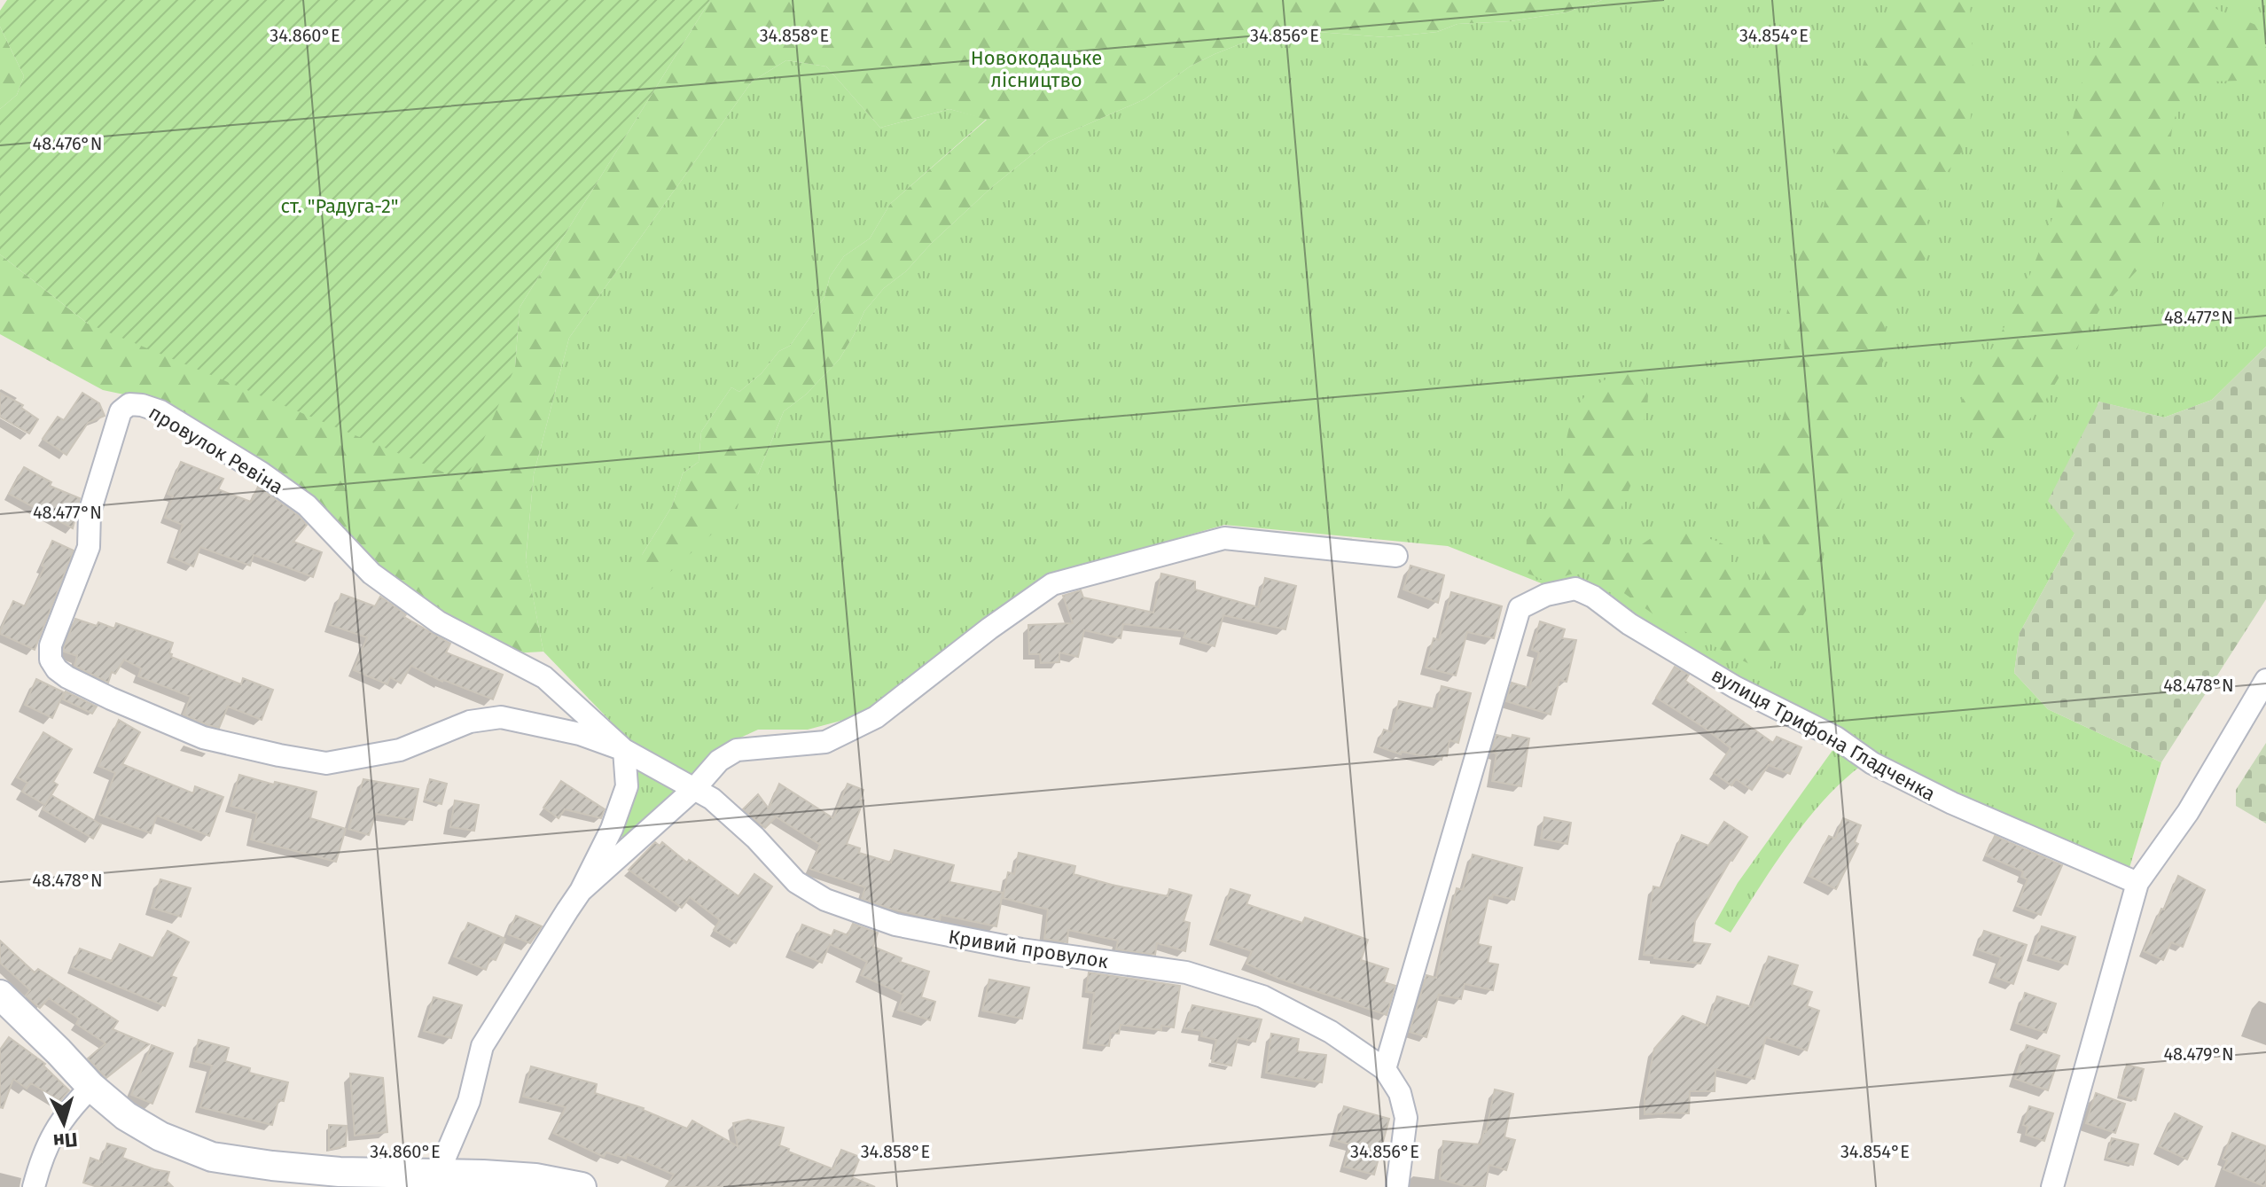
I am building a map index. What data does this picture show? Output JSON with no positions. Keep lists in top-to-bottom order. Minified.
{"streets":{"street":["провулок Ревіна","вулиця Трифона Гладченка","Кривий провулок"]},"crossings":[["провулок Ревіна","Кривий провулок"],["вулиця Трифона Гладченка","Кривий провулок"]],"parks":["Новокодацьке лісництво","ст. \"Радуга-2\""],"north":"bottom","coordinates":["34.860°E","34.858°E","34.856°E","34.854°E","48.476°N","48.477°N","48.478°N","48.479°N"]}
